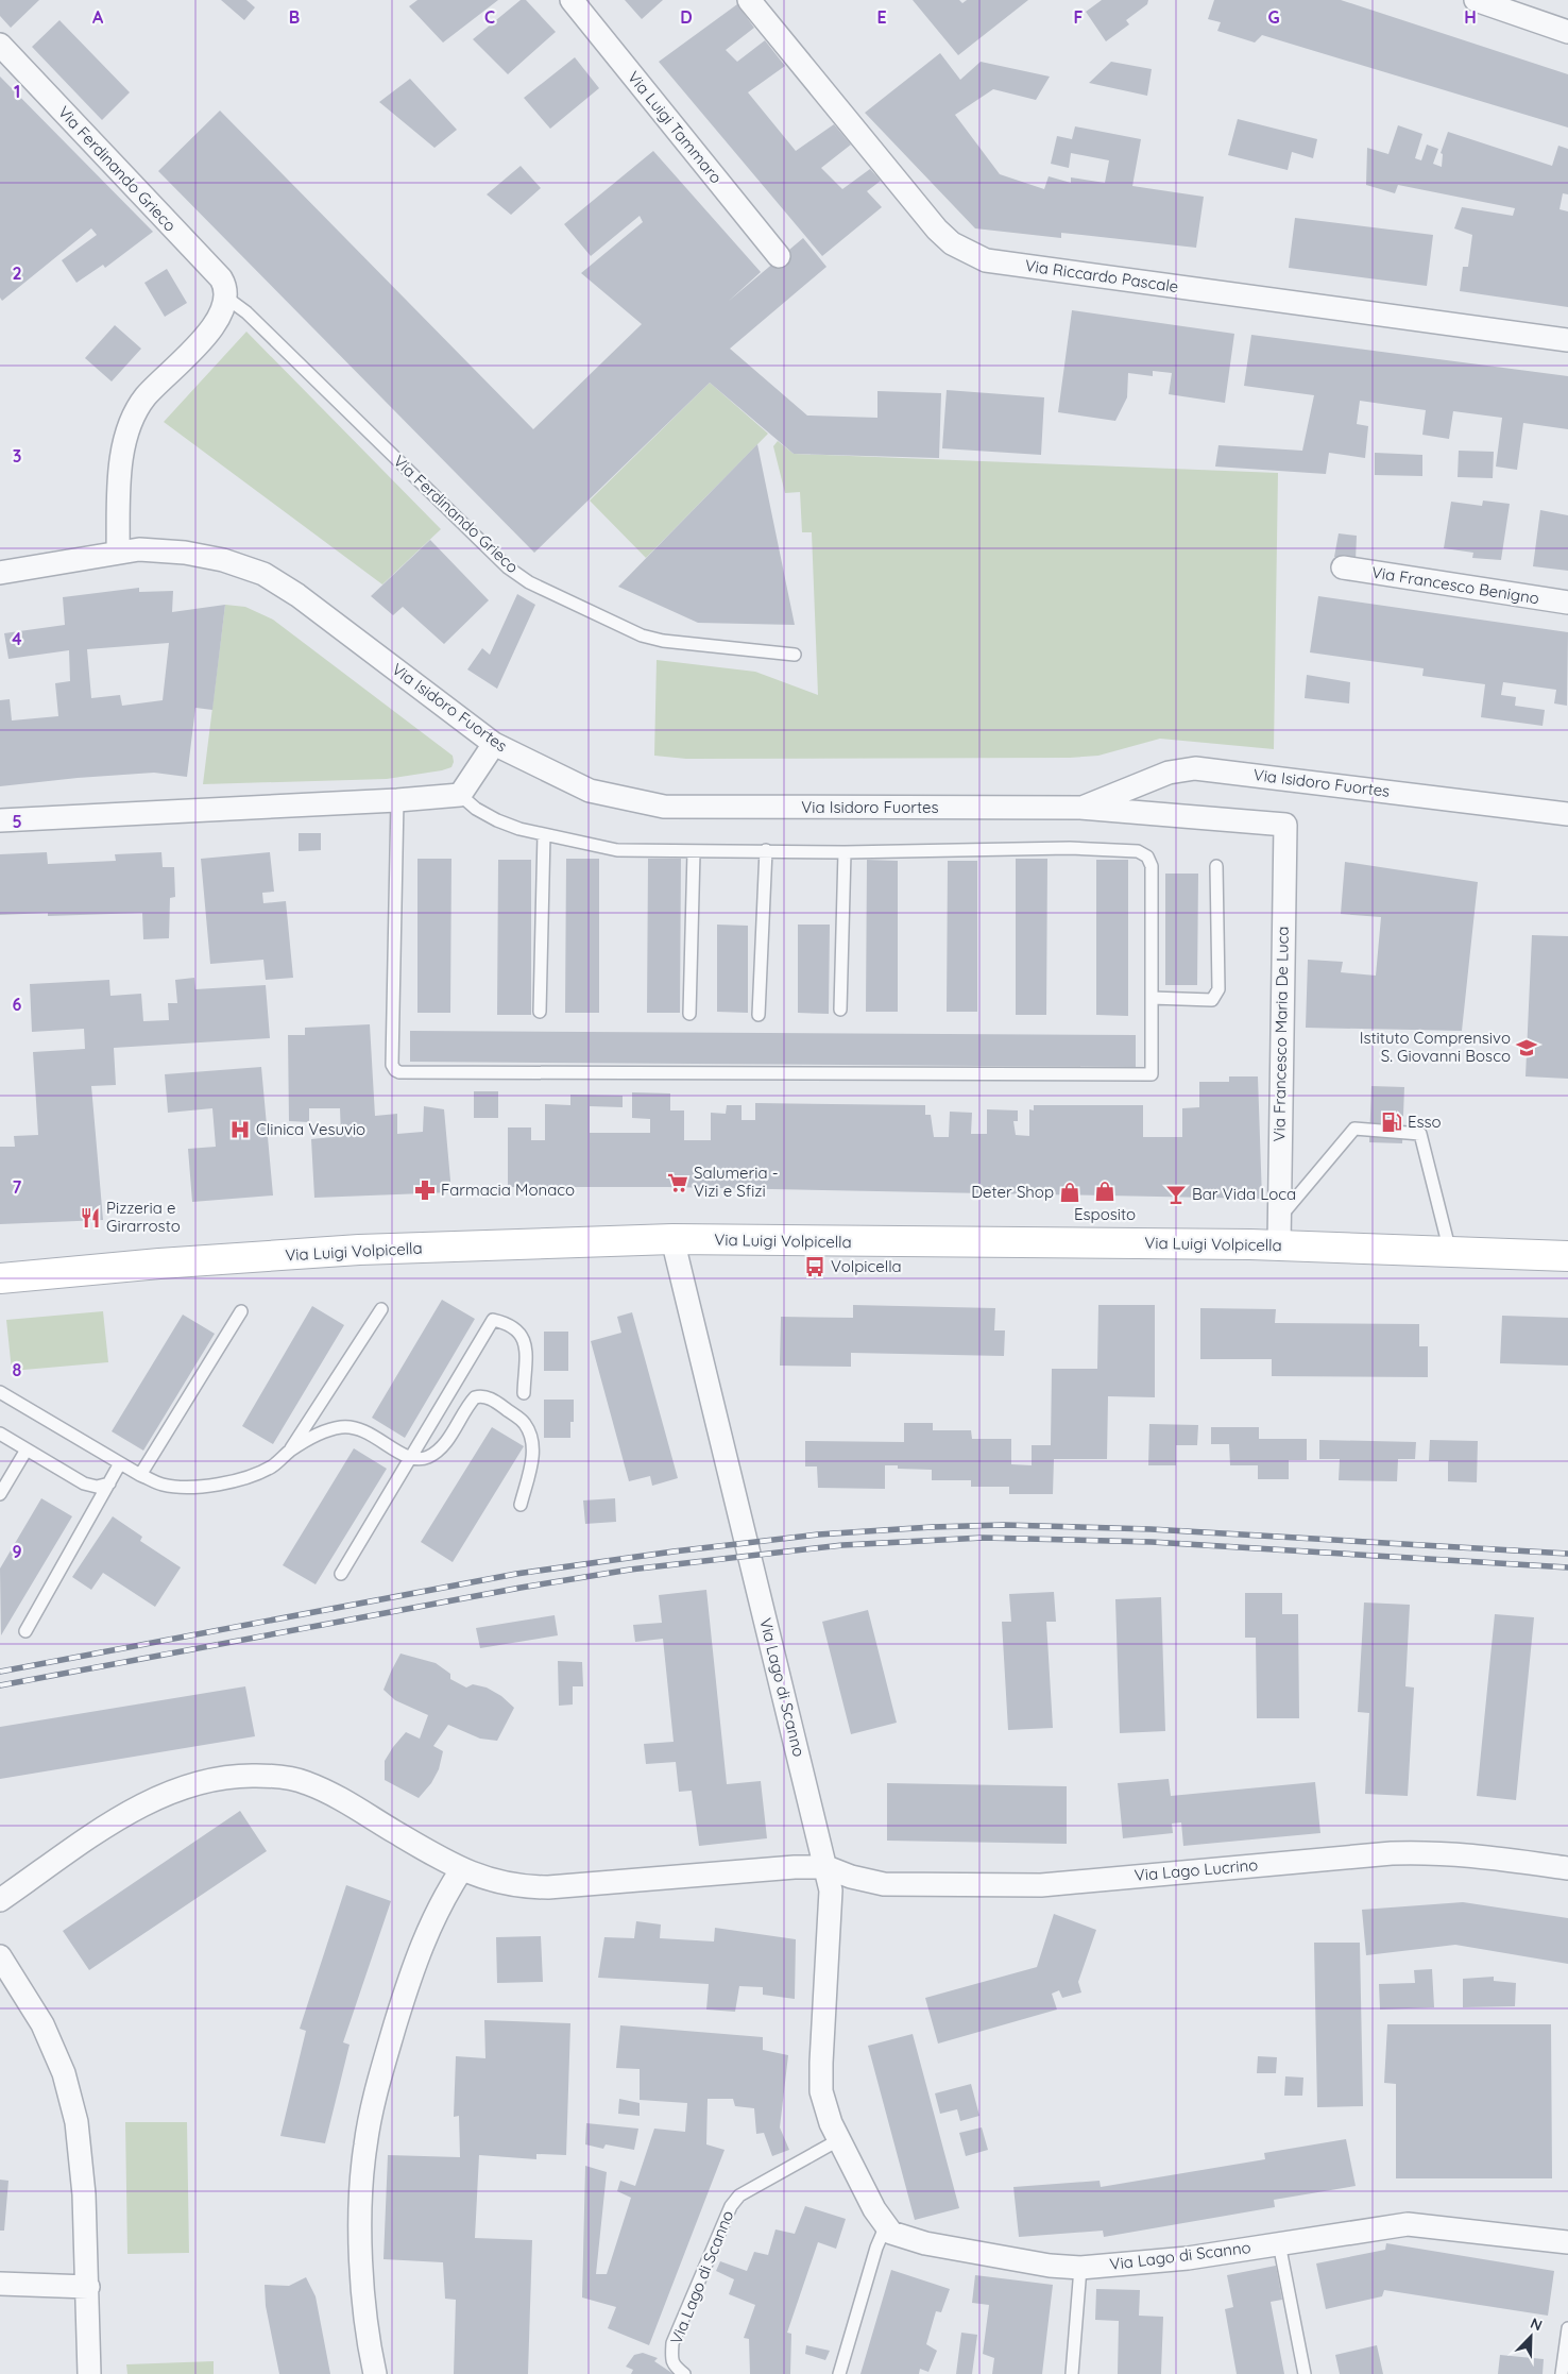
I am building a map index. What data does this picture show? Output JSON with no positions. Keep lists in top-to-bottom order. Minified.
{"streets":{"street":["Via Luigi Tammaro","Via Ferdinando Grieco","Via Riccardo Pascale","Via Francesco Benigno","Via Isidoro Fuortes","Via Francesco Maria De Luca","Via Luigi Volpicella","Via Lago di Scanno","Via Lago Lucrino"]},"crossings":[["Via Isidoro Fuortes","Via Francesco Maria De Luca"],["Via Francesco Maria De Luca","Via Luigi Volpicella"],["Via Luigi Volpicella","Via Lago di Scanno"],["Via Lago di Scanno","Via Lago Lucrino"]],"places":{"school or university":["Istituto Comprensivo S. Giovanni Bosco"],"fuel station":["Esso"],"hospital":["Clinica Vesuvio"],"supermarket":["Salumeria - Vizi e Sfizi"],"pharmacy":["Farmacia Monaco"],"shop":["Esposito","Deter Shop"],"bar":["Bar Vida Loca"],"restaurant":["Pizzeria e Girarrosto"],"bus stop":["Volpicella"]},"north":"top right","grid":{"columns":["A","B","C","D","E","F","G","H"],"rows":["1","2","3","4","5","6","7","8","9"]}}
